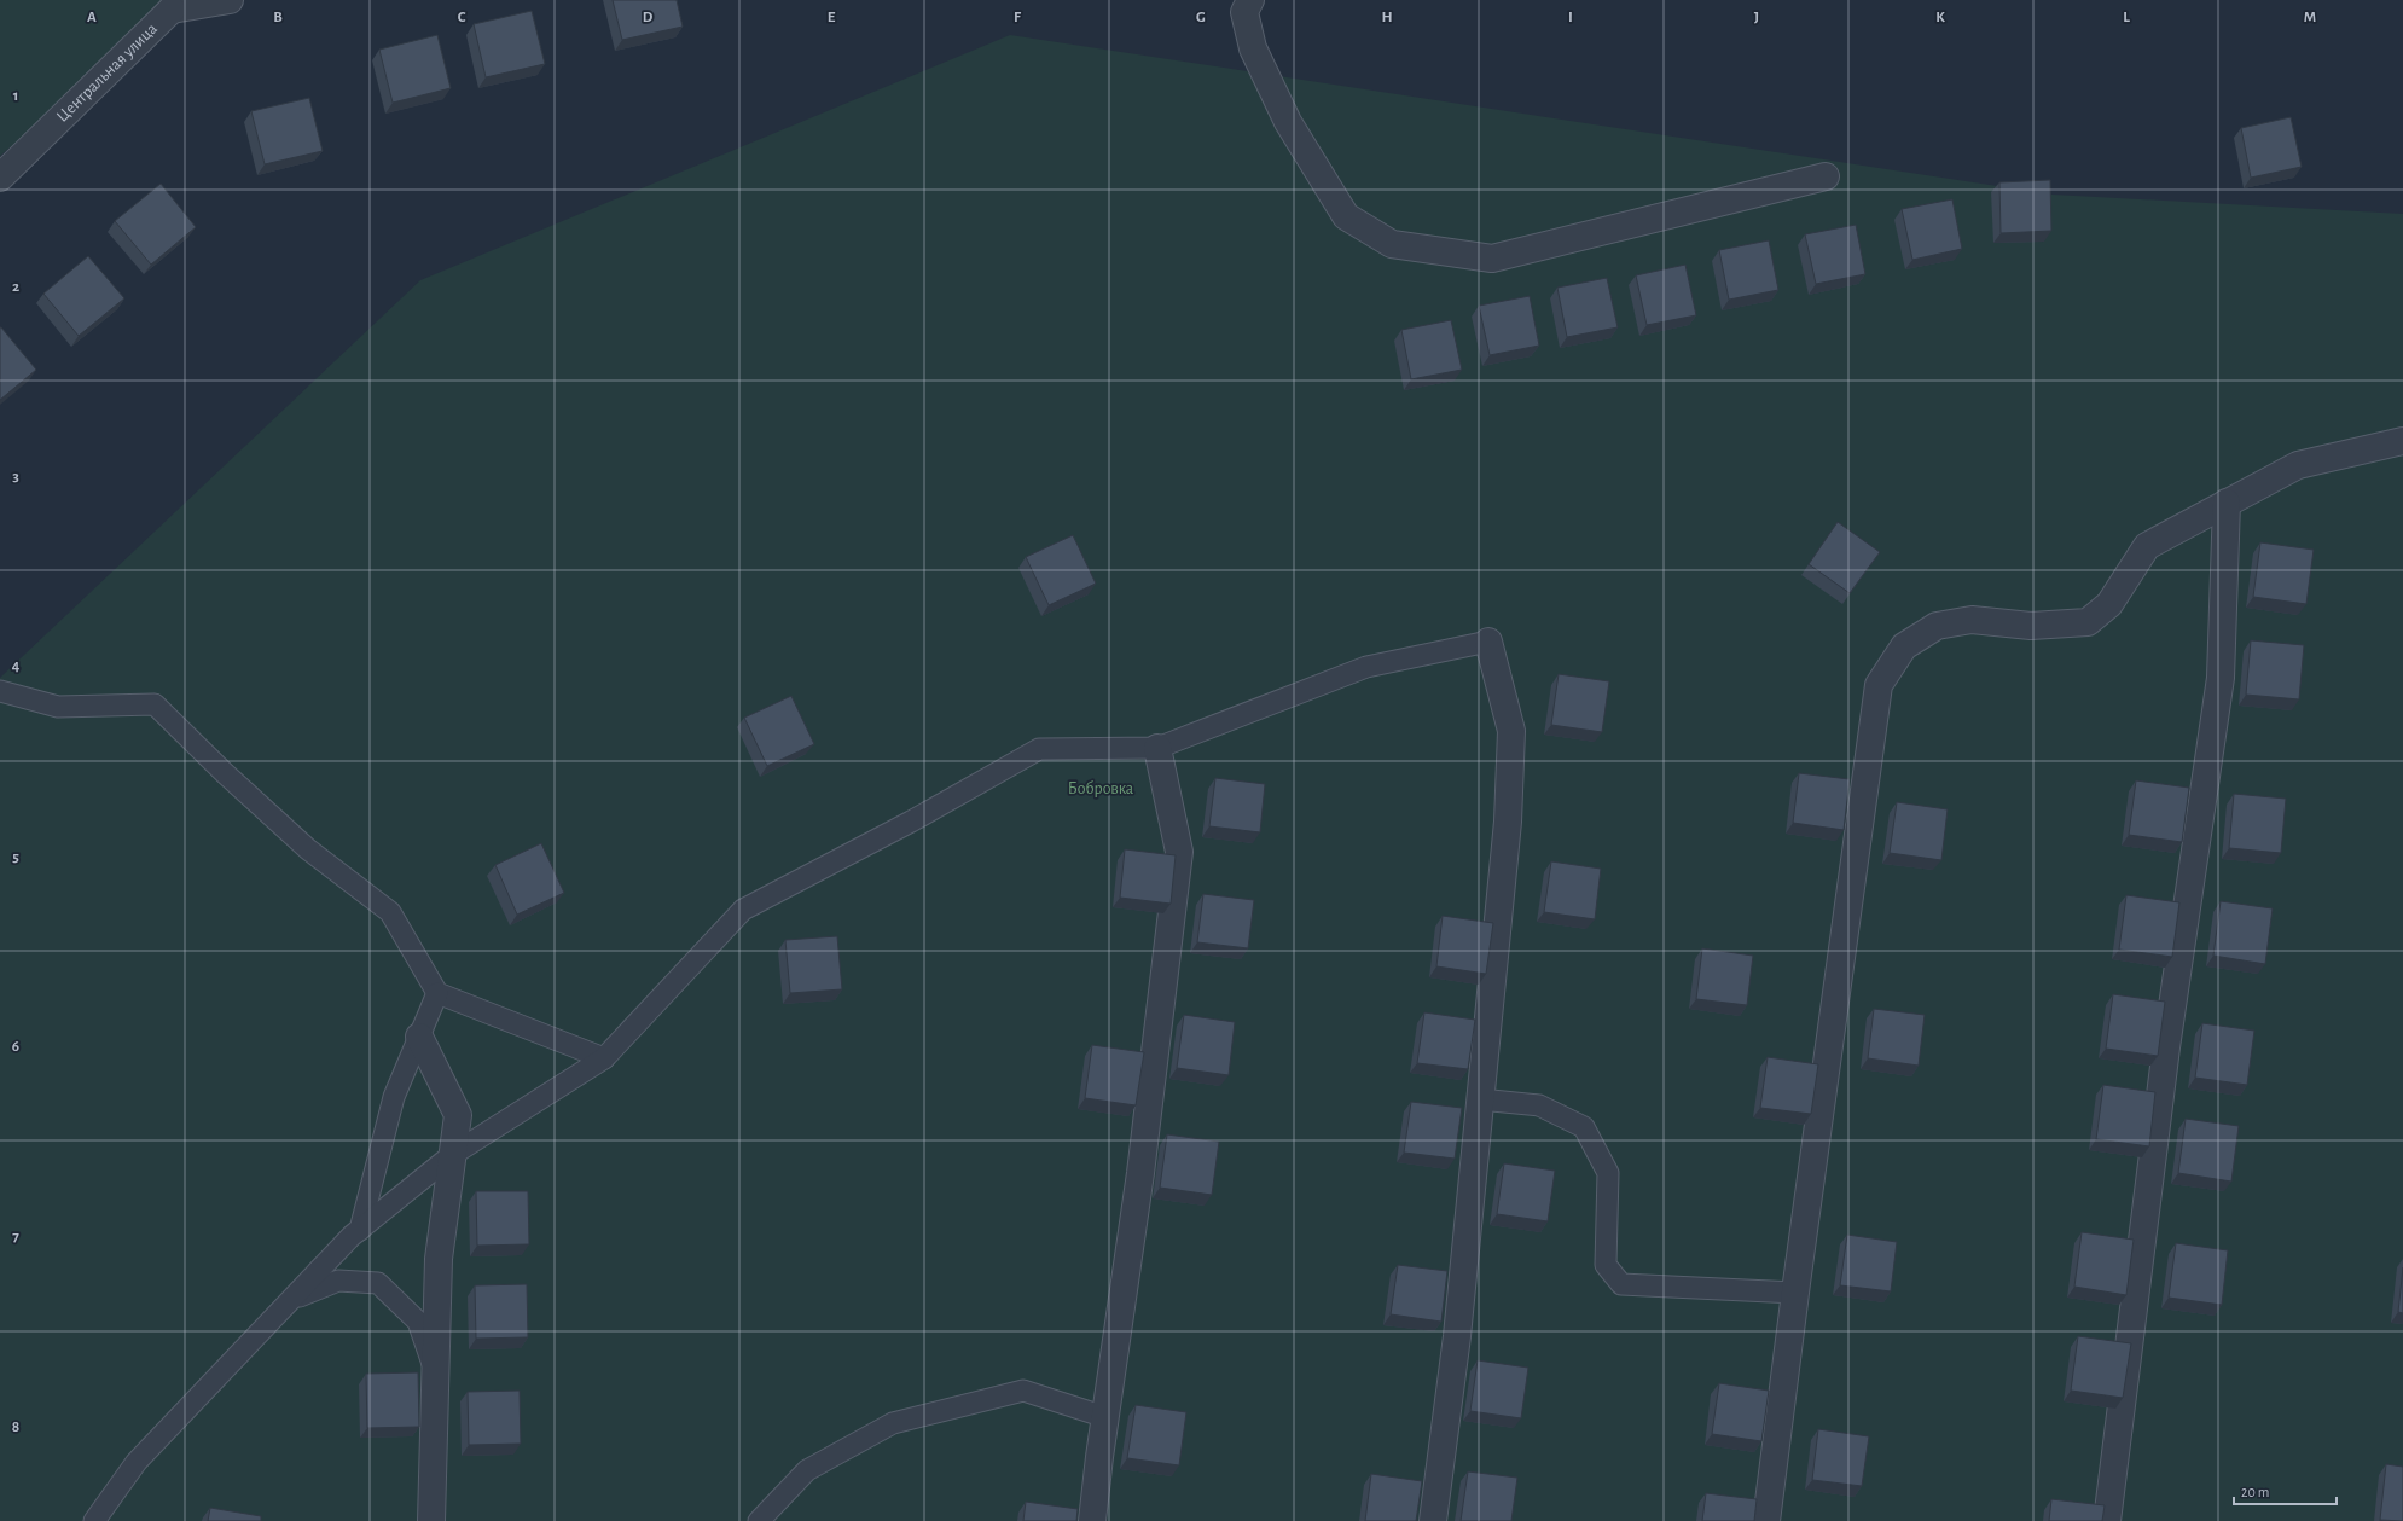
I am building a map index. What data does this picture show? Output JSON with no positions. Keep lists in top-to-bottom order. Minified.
{"streets":{"street":["Центральная улица"]},"parks":["Бобровка"],"scale_bar":"20 m","grid":{"columns":["A","B","C","D","E","F","G","H","I","J","K","L","M"],"rows":["1","2","3","4","5","6","7","8"]}}
